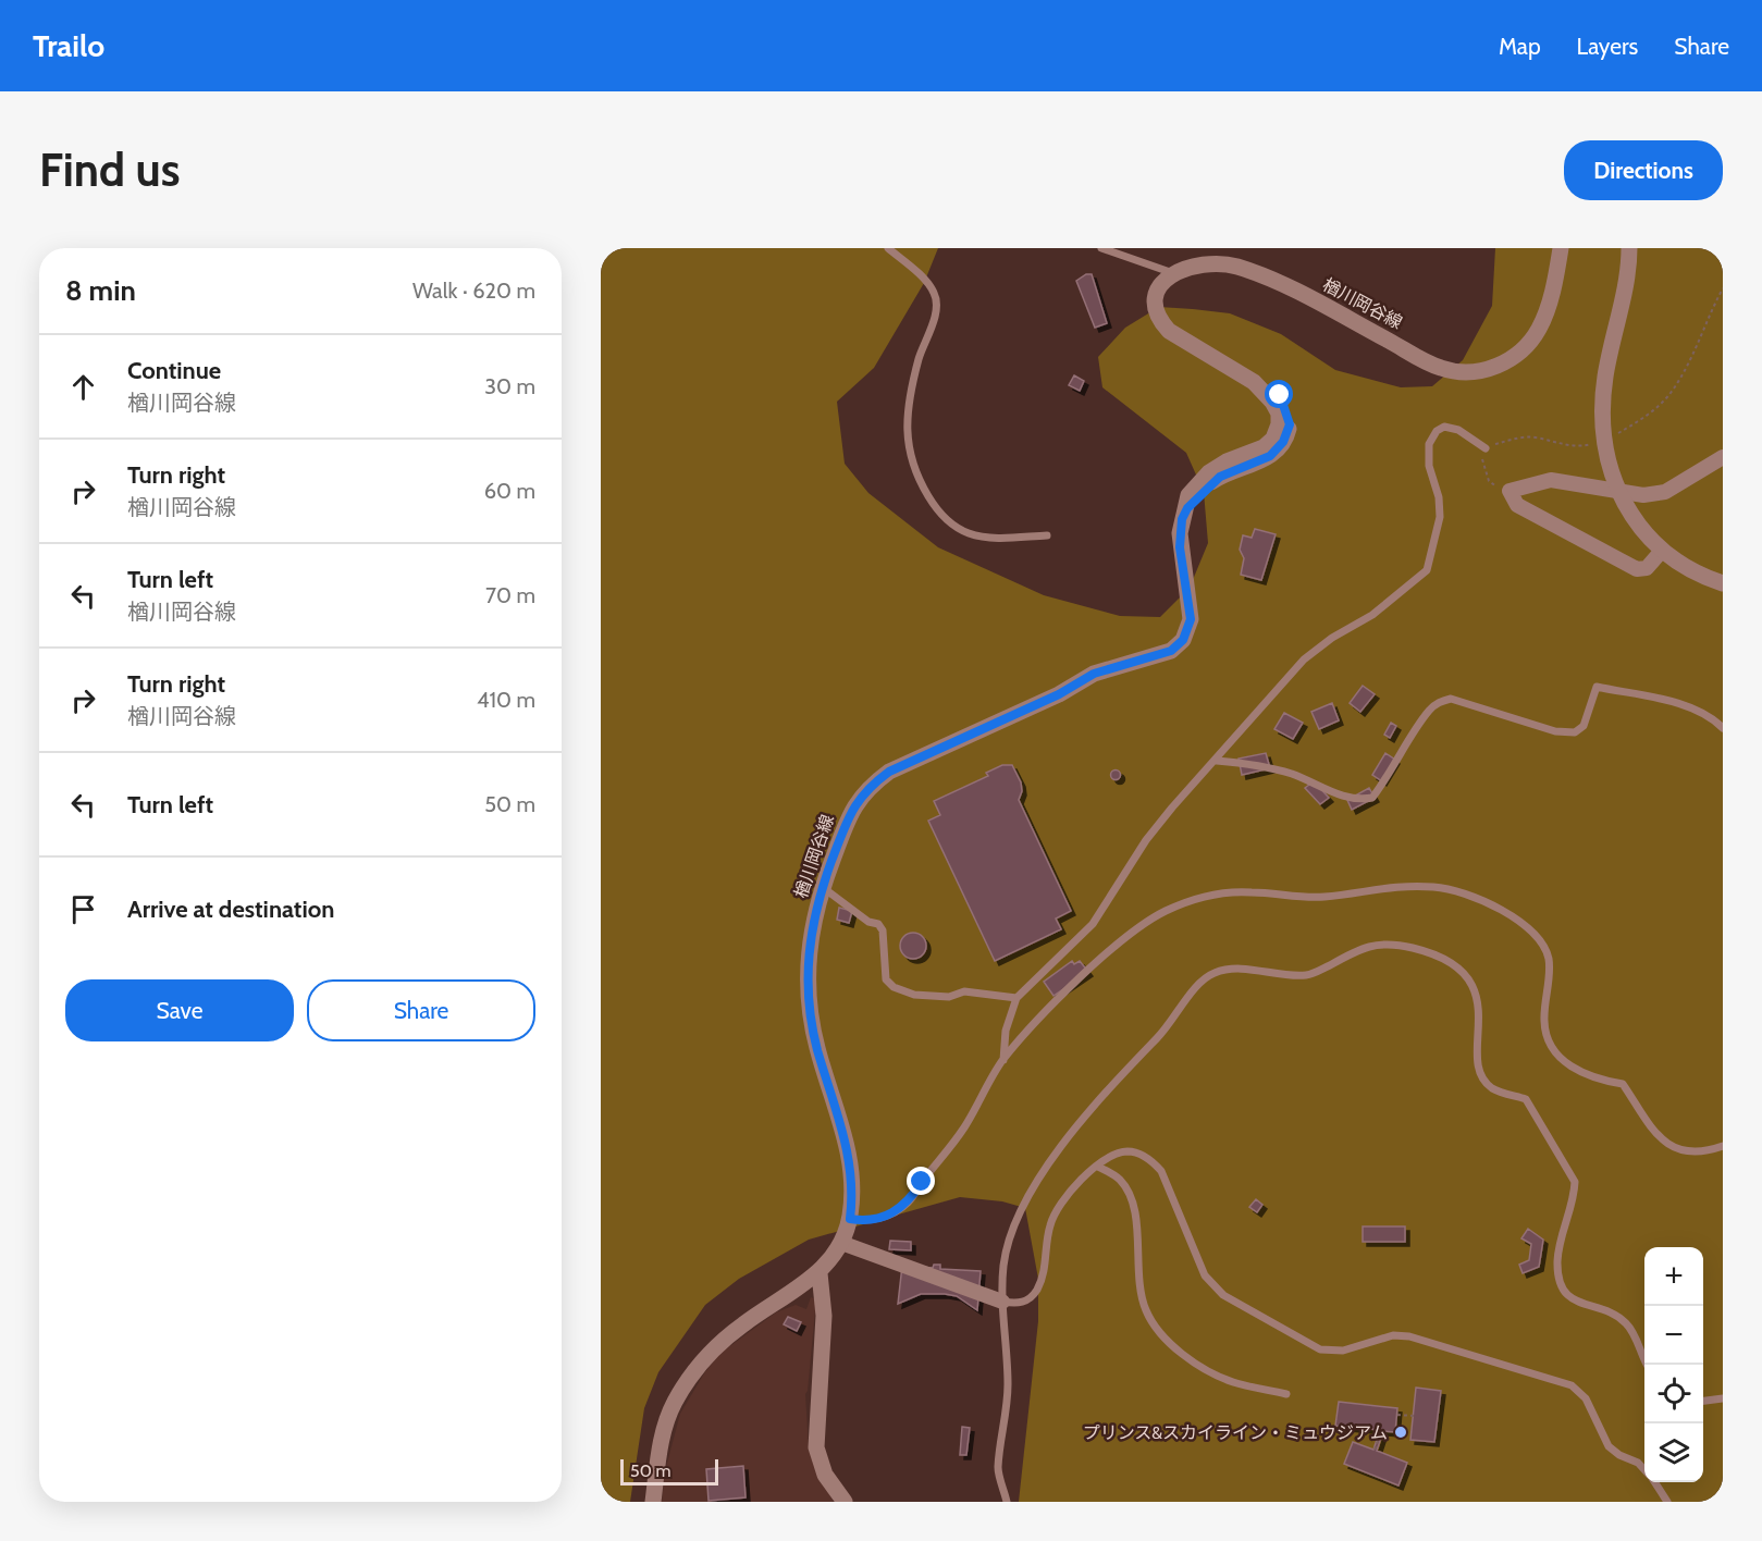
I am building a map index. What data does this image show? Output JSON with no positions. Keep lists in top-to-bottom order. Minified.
{"streets":{"main road":["楢川岡谷線"]},"places":["プリンス&スカイライン・ミュウジアム"],"scale_bar":"50 m","page":{"header":"Trailo","nav":["Map","Layers","Share"],"buttons":["Directions",["Save","Share"]],"title":"Find us","heading":["8 min","Walk · 620 m"],"list":[["Continue","楢川岡谷線","30 m"],["Turn right","楢川岡谷線","60 m"],["Turn left","楢川岡谷線","70 m"],["Turn right","楢川岡谷線","410 m"],["Turn left","50 m"],"Arrive at destination"],"map_buttons":["+","−"],"scale":"50 m"}}
